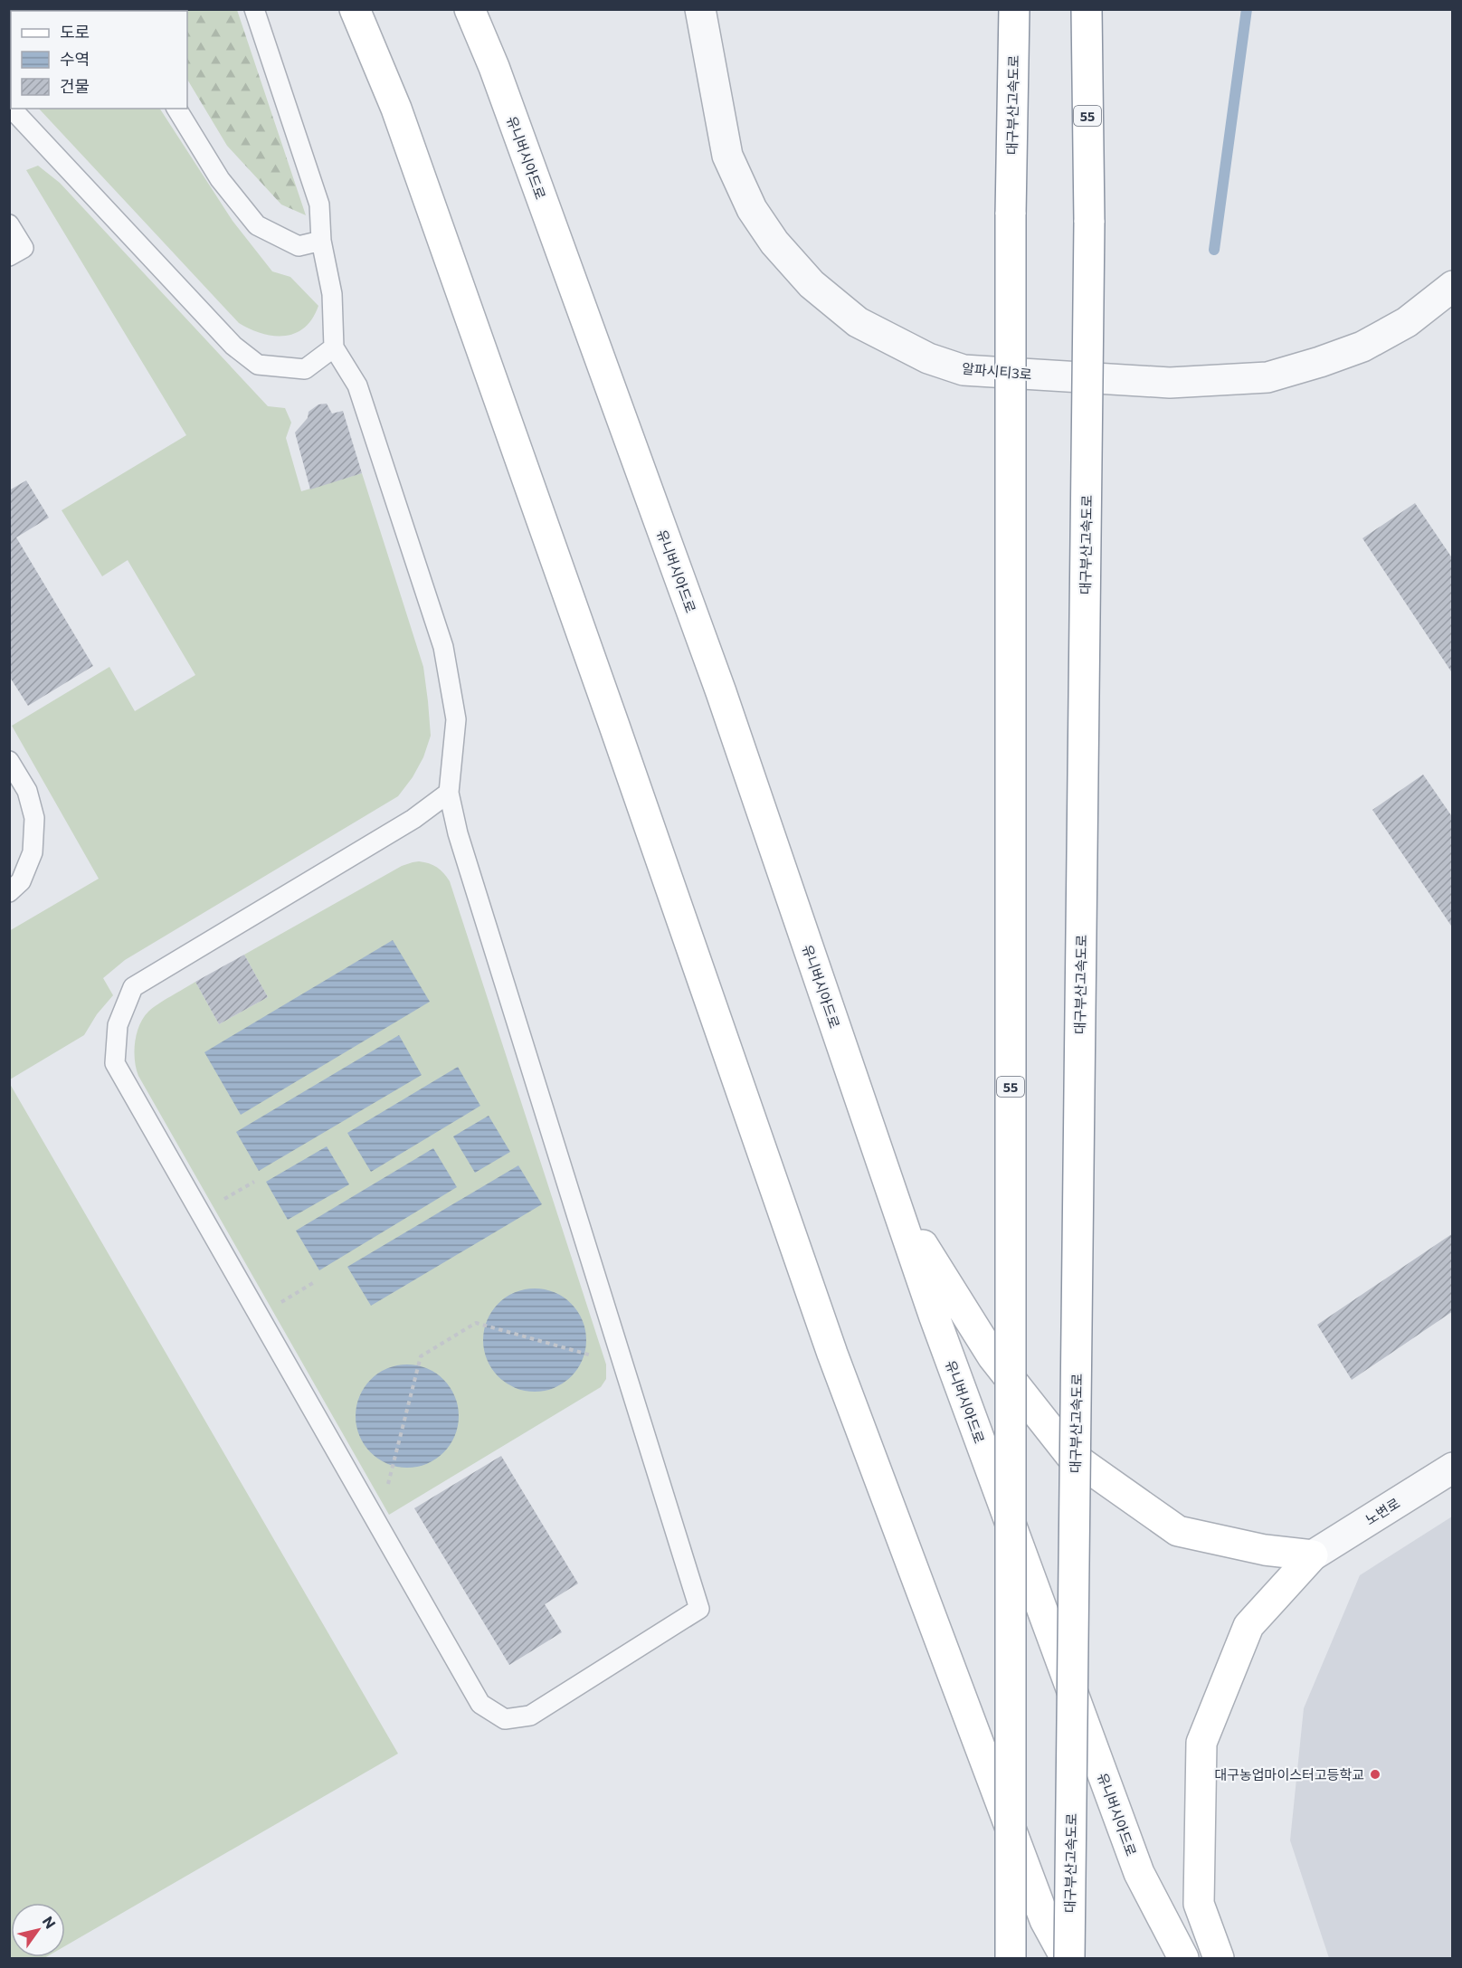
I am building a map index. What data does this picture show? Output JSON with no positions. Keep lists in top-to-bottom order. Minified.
{"streets":{"main road":["대구부산고속도로","55","유니버시아드로"],"street":["알파시티3로","노변로"]},"places":["대구농업마이스터고등학교"],"legend":["도로","수역","건물"],"north":"top right"}
